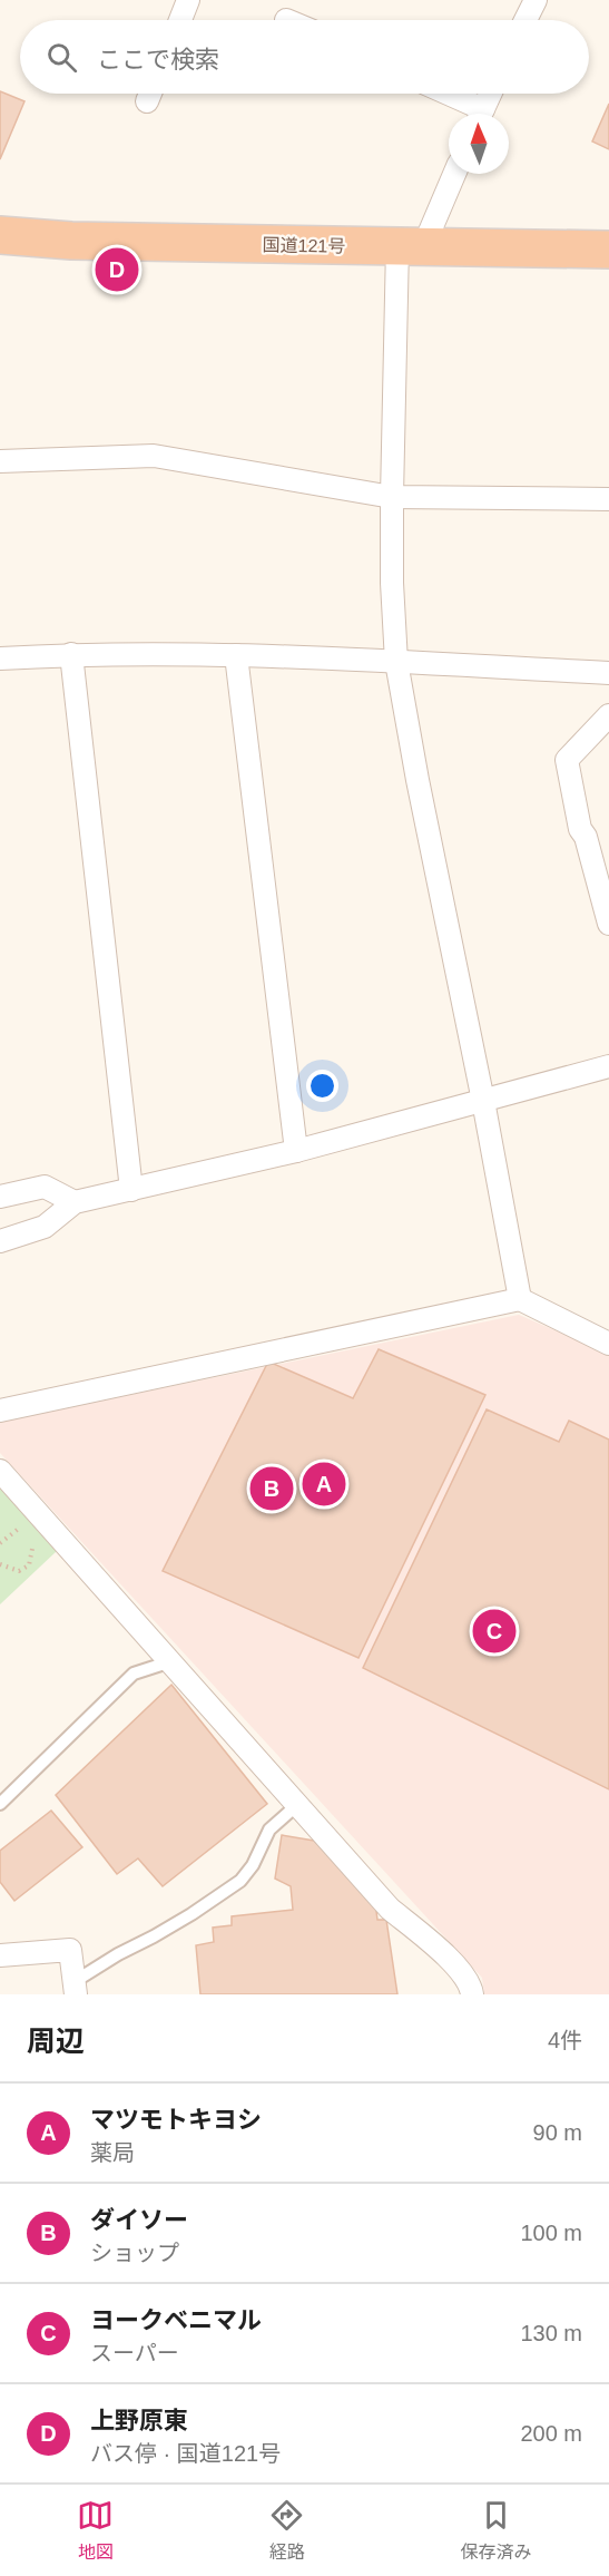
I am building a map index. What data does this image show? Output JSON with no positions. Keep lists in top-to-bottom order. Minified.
{"streets":{"highway":["国道121号"]},"north":"top","page":{"search":"ここで検索","pins":["D","A","B","C"],"heading":["周辺","4件"],"list":[{"mark":"A","name":"マツモトキヨシ","note":"薬局","value":"90 m"},{"mark":"B","name":"ダイソー","note":"ショップ","value":"100 m"},{"mark":"C","name":"ヨークベニマル","note":"スーパー","value":"130 m"},{"mark":"D","name":"上野原東","note":"バス停 · 国道121号","value":"200 m"}],"nav":["地図","経路","保存済み"]}}
